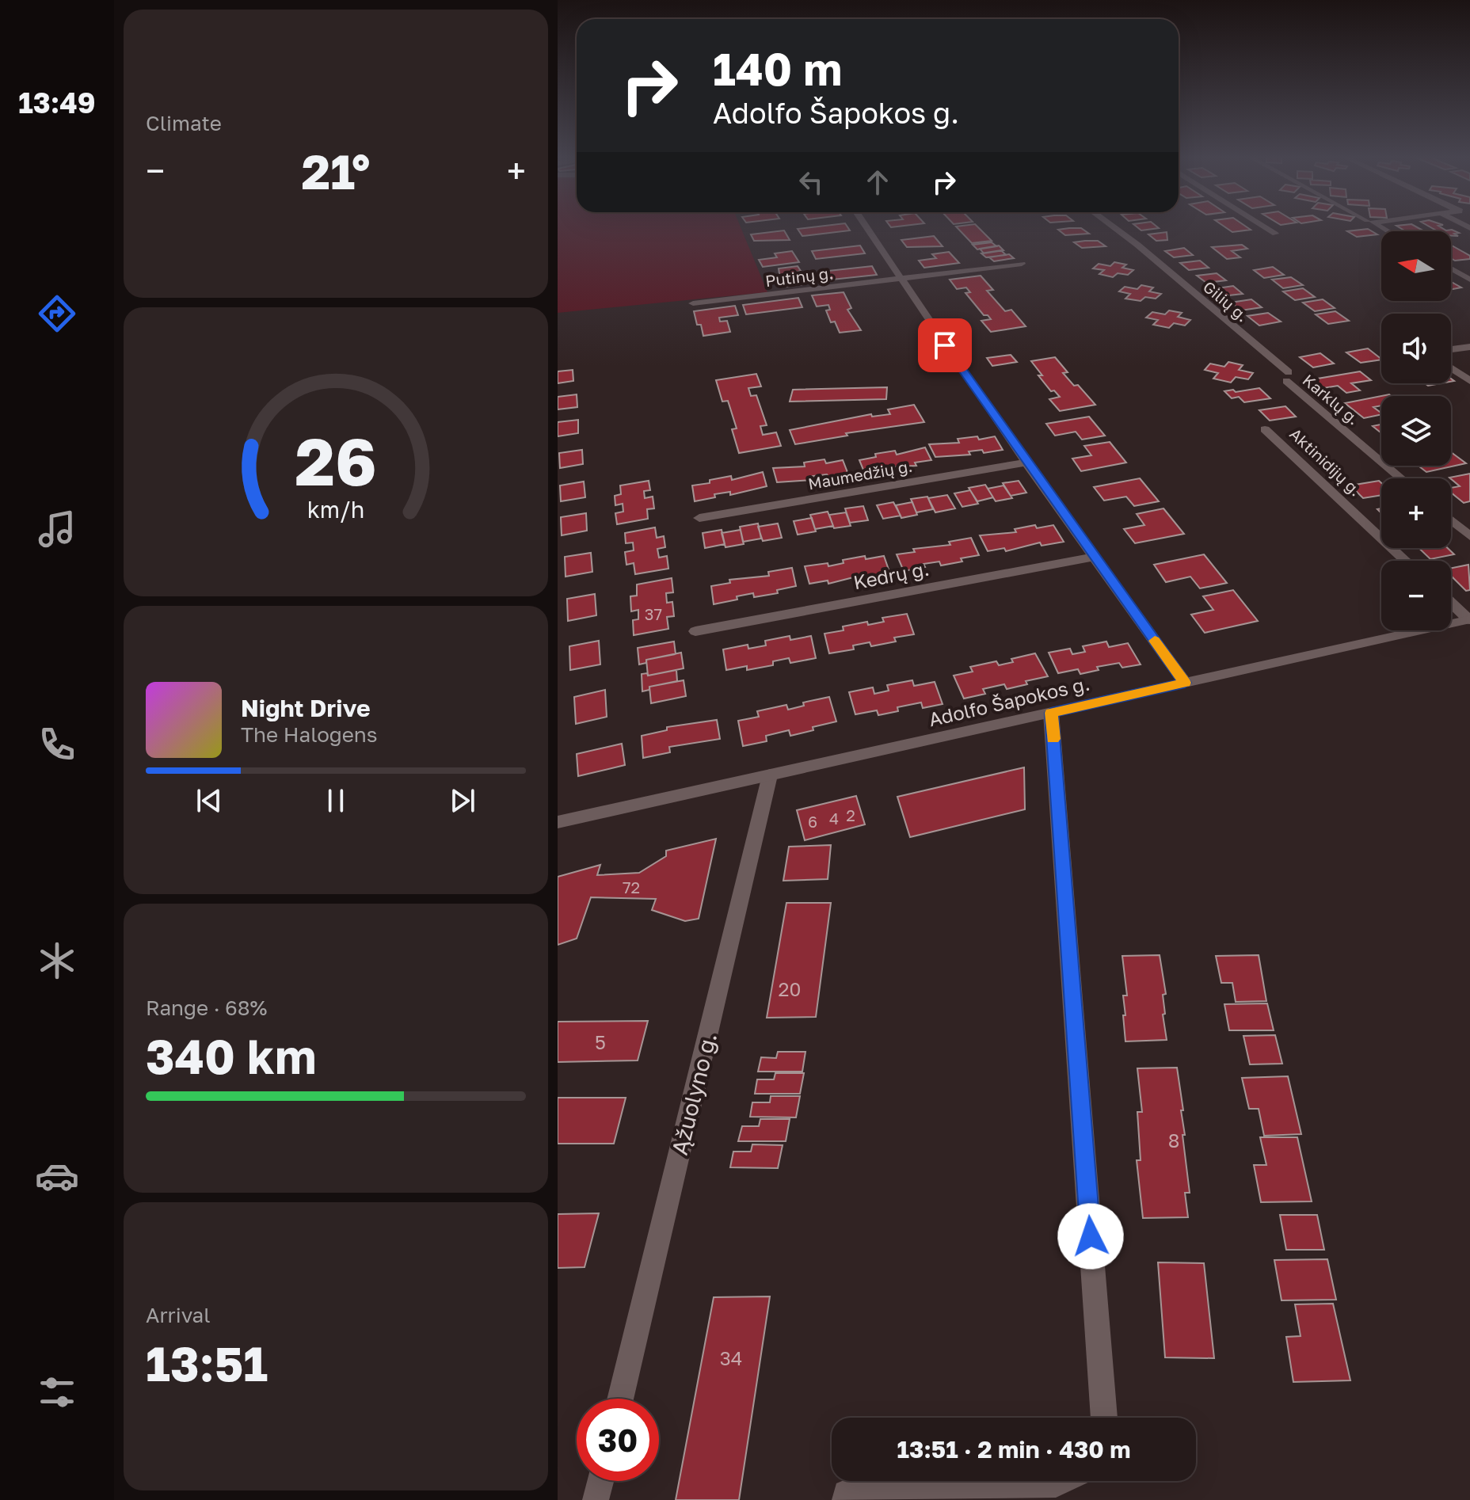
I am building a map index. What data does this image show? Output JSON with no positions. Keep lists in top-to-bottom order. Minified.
{"streets":{"street":["Putinų g.","Gilių g.","Karklų g.","Aktinidijų g.","Maumedžių g.","Kedrų g.","Adolfo Šapokos g.","Ąžuolyno g."]},"crossings":[["Gilių g.","Karklų g."],["Adolfo Šapokos g.","Ąžuolyno g."]],"house_numbers":["37","2","4","6","72","20","5","8","34"],"north":"left","page":{"tabs":"13:49","tile":["Climate",["Range · 68%","340 km"],["Arrival","13:51"]],"turn":["140 m","Adolfo Šapokos g."],"heat":["−","21°","+"],"map_buttons":["+","−"],"song":["Night Drive","The Halogens"],"limit":"30","trip":"13:51 · 2 min · 430 m","gauge":["26","km/h"]}}
